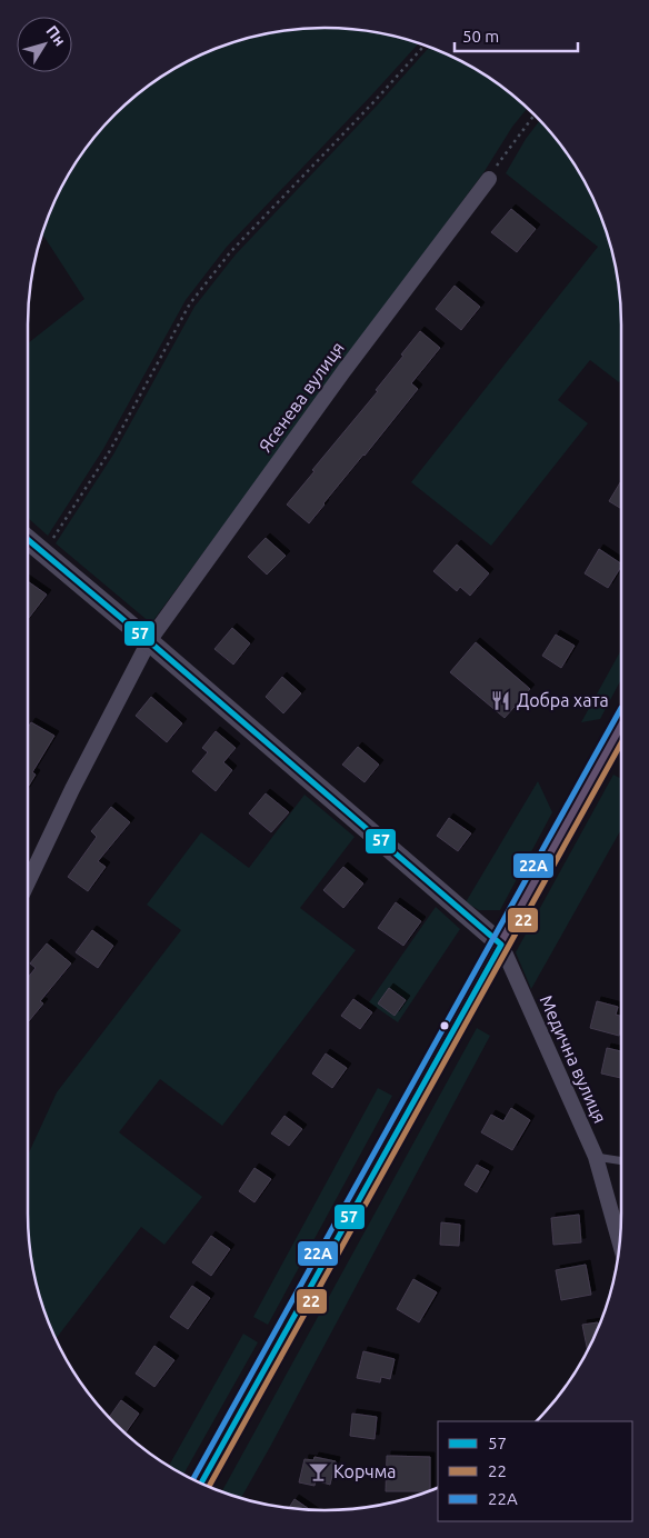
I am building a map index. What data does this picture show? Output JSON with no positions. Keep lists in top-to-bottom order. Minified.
{"streets":{"street":["Ясенева вулиця","Медична вулиця"]},"places":{"restaurant":["Добра хата"],"bar":["Корчма"]},"lines":["transit line 57","transit line 22А","transit line 22"],"legend":["57","22","22А"],"scale_bar":"50 m","north":"top right"}
